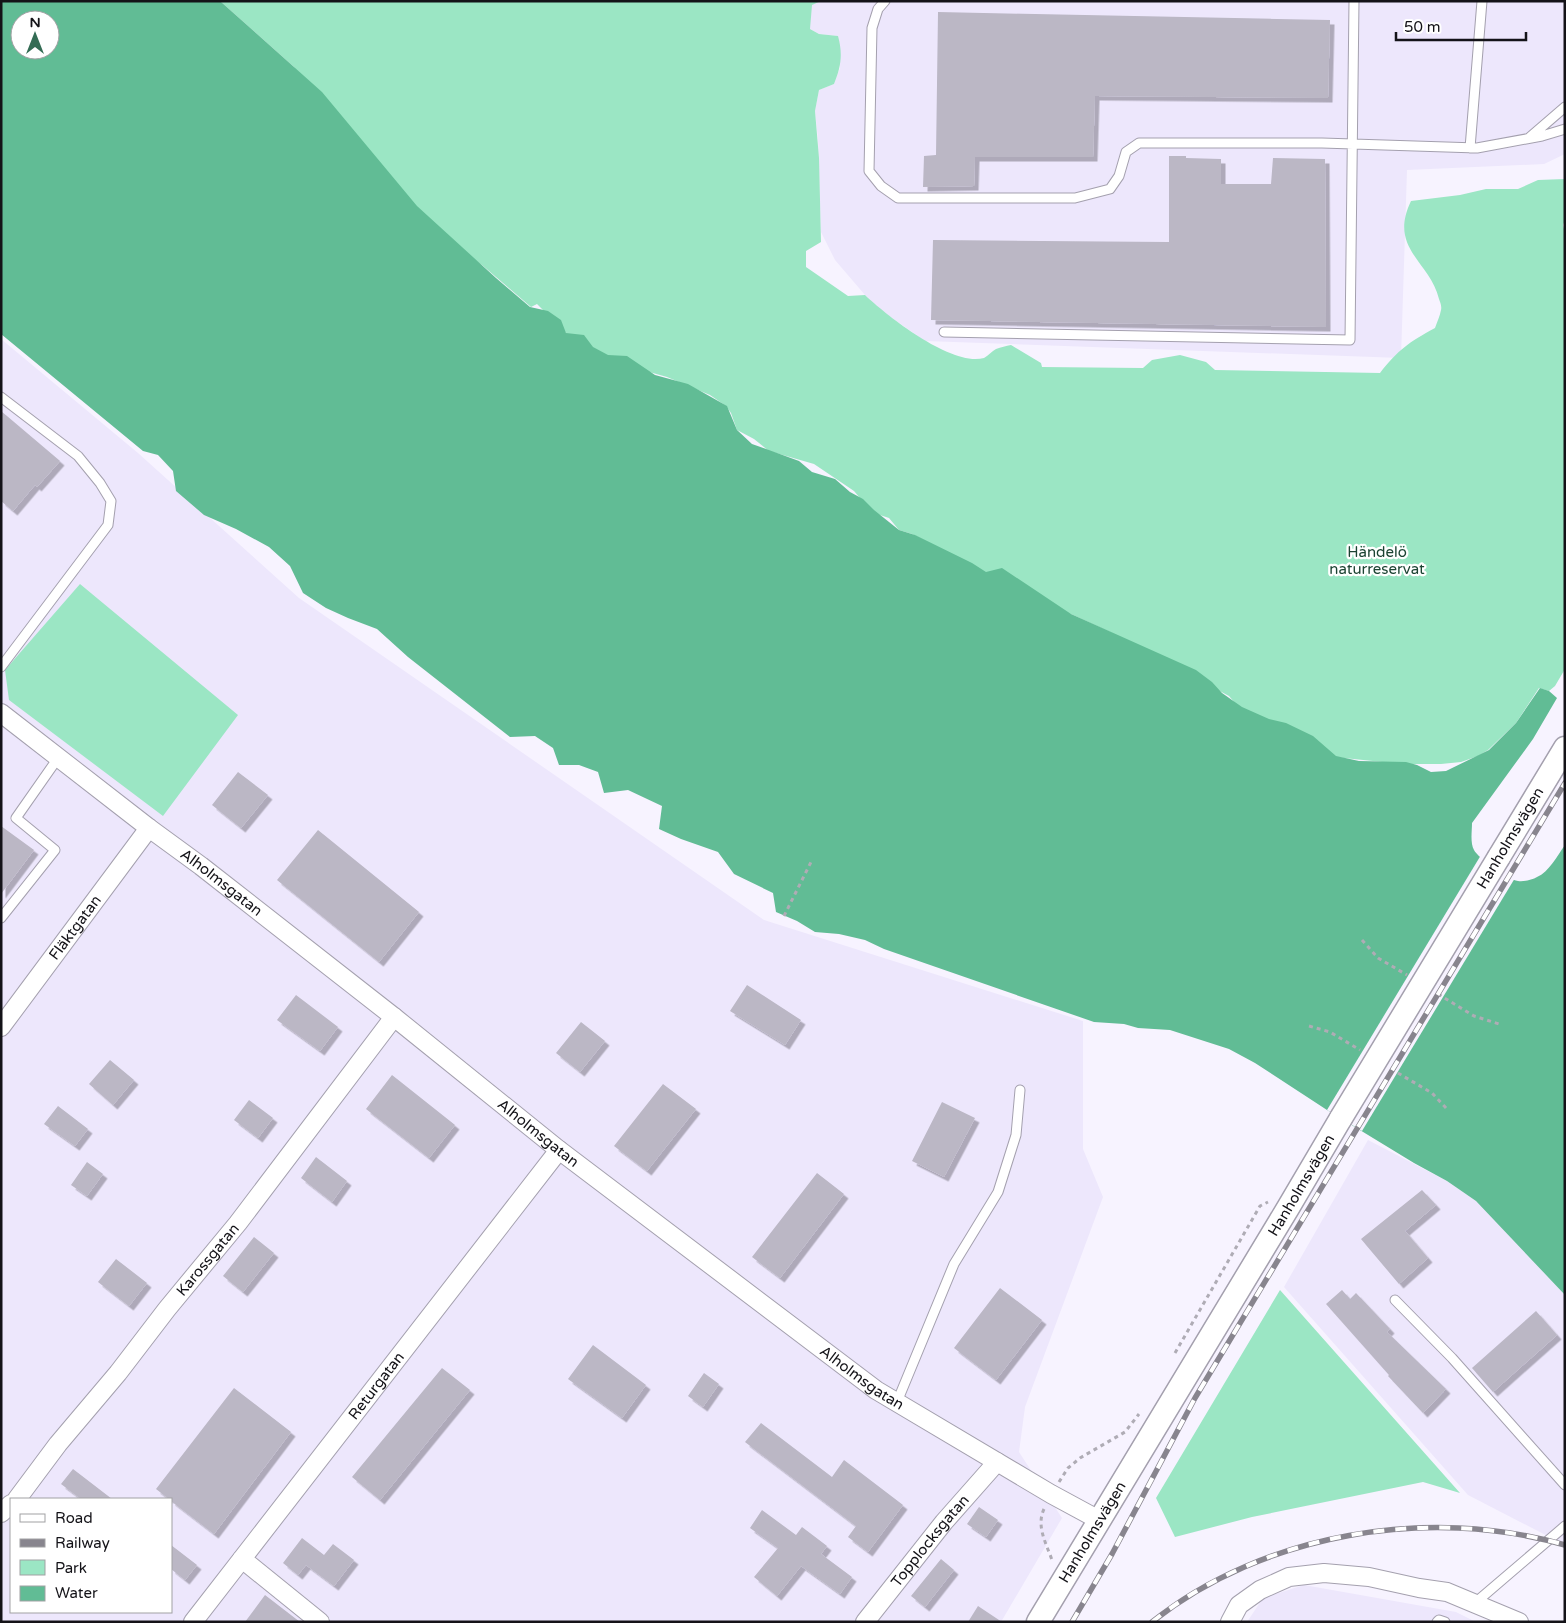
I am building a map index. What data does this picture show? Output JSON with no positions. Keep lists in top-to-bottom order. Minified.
{"streets":{"street":["Hanholmsvägen","Alholmsgatan","Fläktgatan","Karossgatan","Returgatan","Topplocksgatan"]},"crossings":[["Hanholmsvägen","Alholmsgatan"],["Alholmsgatan","Fläktgatan"],["Alholmsgatan","Karossgatan"],["Alholmsgatan","Returgatan"],["Alholmsgatan","Topplocksgatan"]],"parks":["Händelö naturreservat"],"legend":["Road","Railway","Park","Water"],"scale_bar":"50 m","north":"top"}
